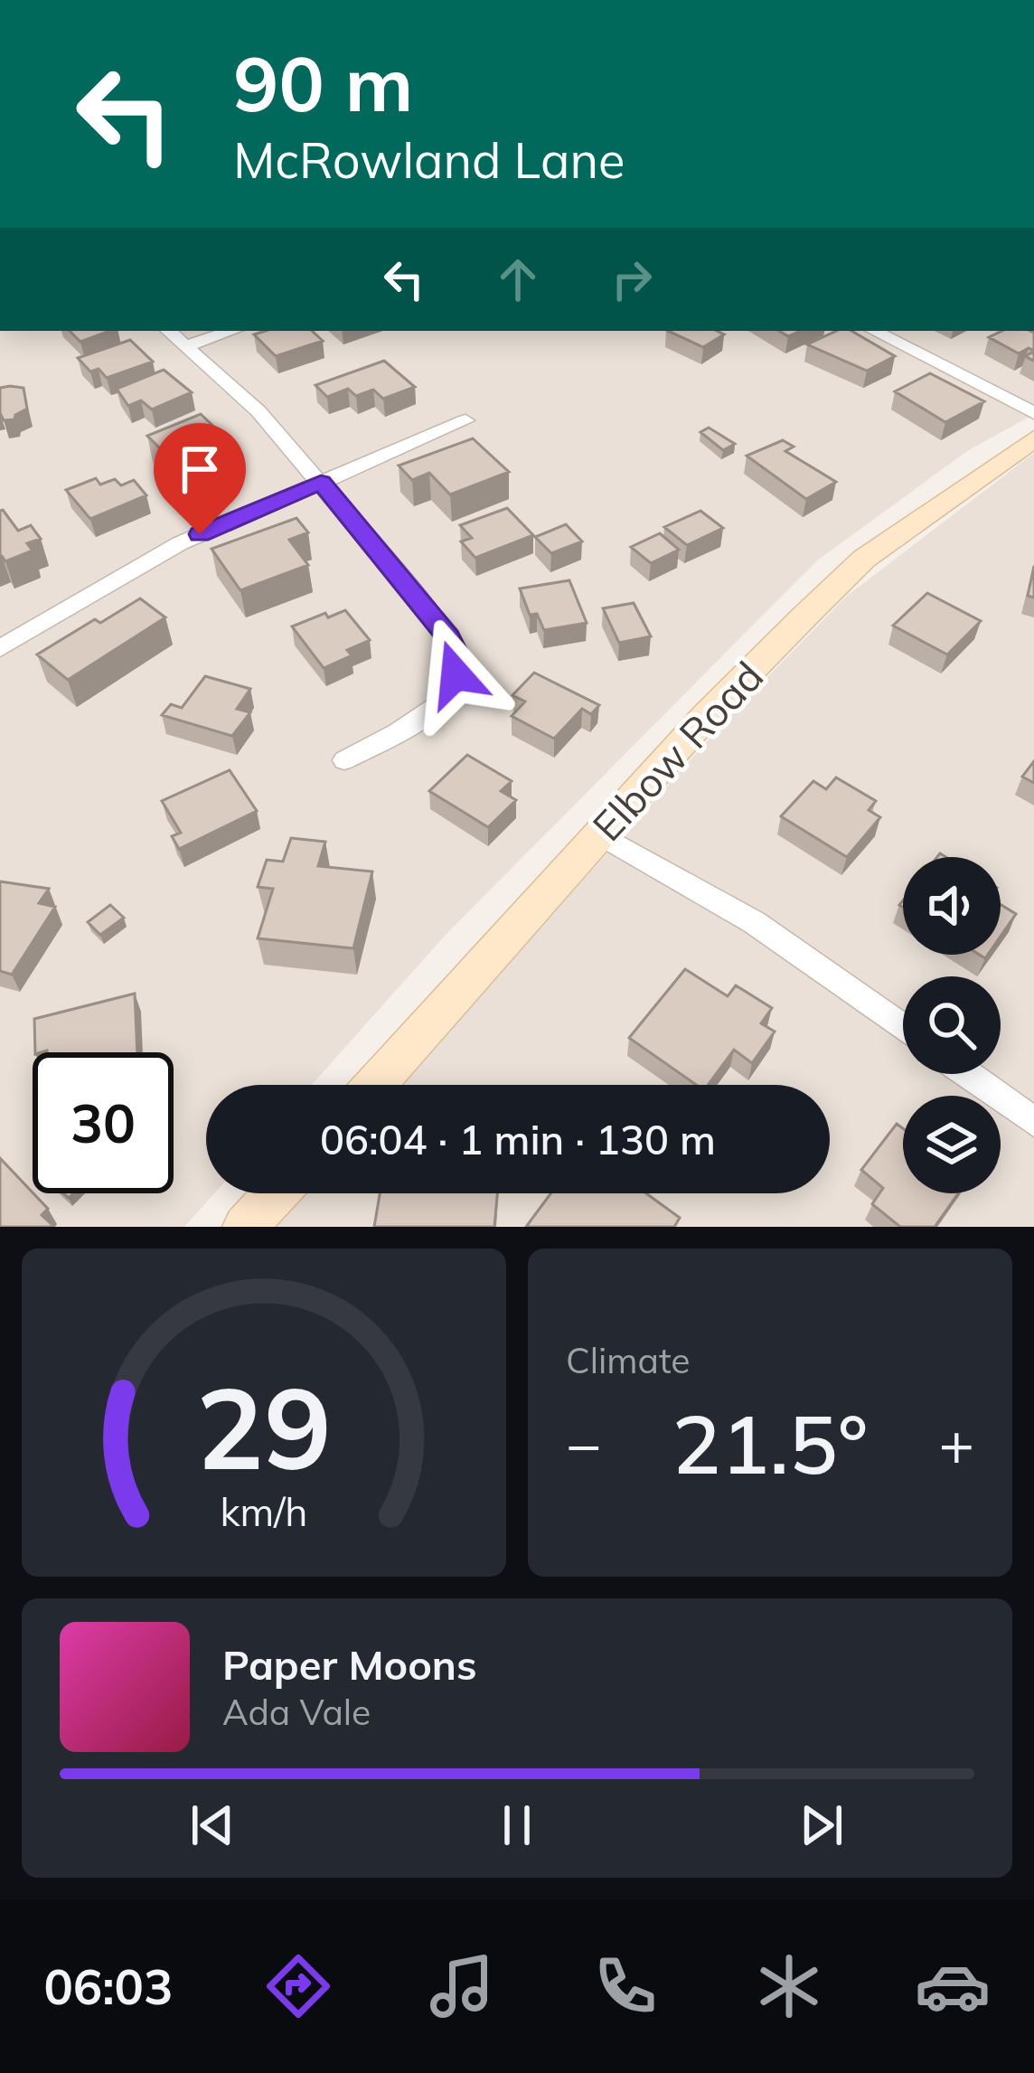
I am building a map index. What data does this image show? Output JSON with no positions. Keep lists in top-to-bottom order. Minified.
{"streets":{"street":["Elbow Road"]},"page":{"turn":["90 m","McRowland Lane"],"limit":"30","trip":"06:04 · 1 min · 130 m","tile":"Climate","heat":["−","21.5°","+"],"song":["Paper Moons","Ada Vale"],"tabs":"06:03","gauge":["29","km/h"]}}
